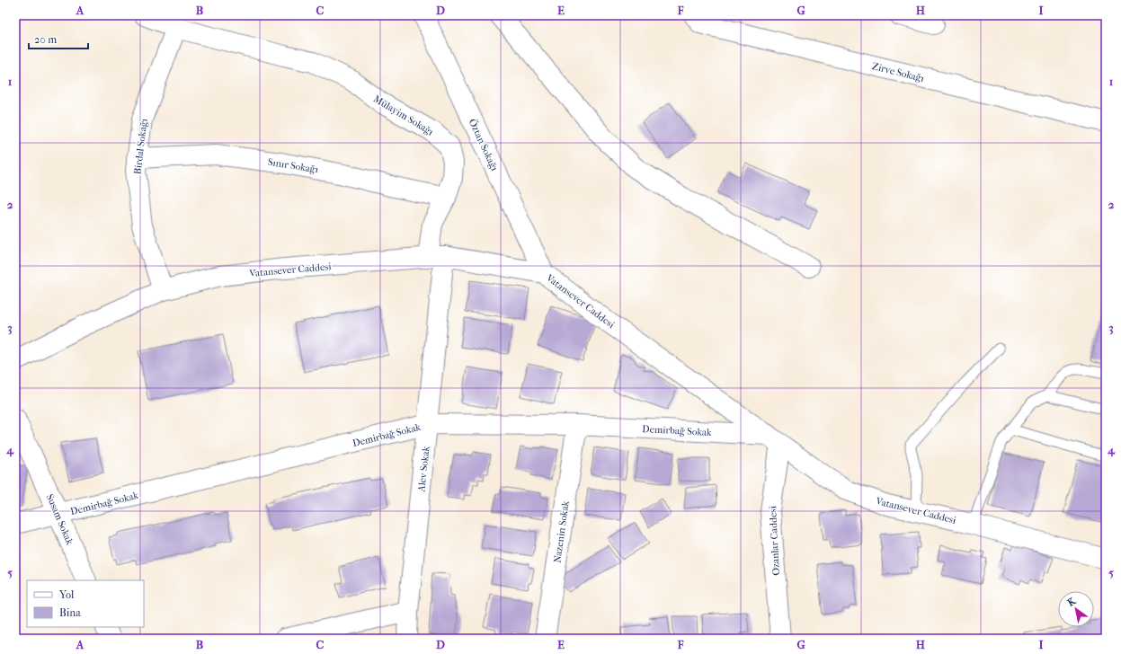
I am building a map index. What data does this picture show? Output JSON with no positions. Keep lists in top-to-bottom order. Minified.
{"streets":{"street":["Zirve Sokağı","Mülayim Sokağı","Öztan Sokağı","Birdal Sokağı","Sınır Sokağı","Vatansever Caddesi","Demirbağ Sokak","Alev Sokak","Susam Sokak","Nazenin Sokak","Ozanlar Caddesi"]},"crossings":[["Mülayim Sokağı","Birdal Sokağı"],["Mülayim Sokağı","Sınır Sokağı"],["Mülayim Sokağı","Vatansever Caddesi"],["Mülayim Sokağı","Alev Sokak"],["Öztan Sokağı","Vatansever Caddesi"],["Birdal Sokağı","Sınır Sokağı"],["Birdal Sokağı","Vatansever Caddesi"],["Vatansever Caddesi","Demirbağ Sokak"],["Vatansever Caddesi","Alev Sokak"],["Vatansever Caddesi","Ozanlar Caddesi"],["Demirbağ Sokak","Alev Sokak"],["Demirbağ Sokak","Susam Sokak"],["Demirbağ Sokak","Nazenin Sokak"],["Demirbağ Sokak","Ozanlar Caddesi"]],"legend":["Yol","Bina"],"scale_bar":"20 m","north":"top left","grid":{"columns":["A","B","C","D","E","F","G","H","I"],"rows":["1","2","3","4","5"]}}
